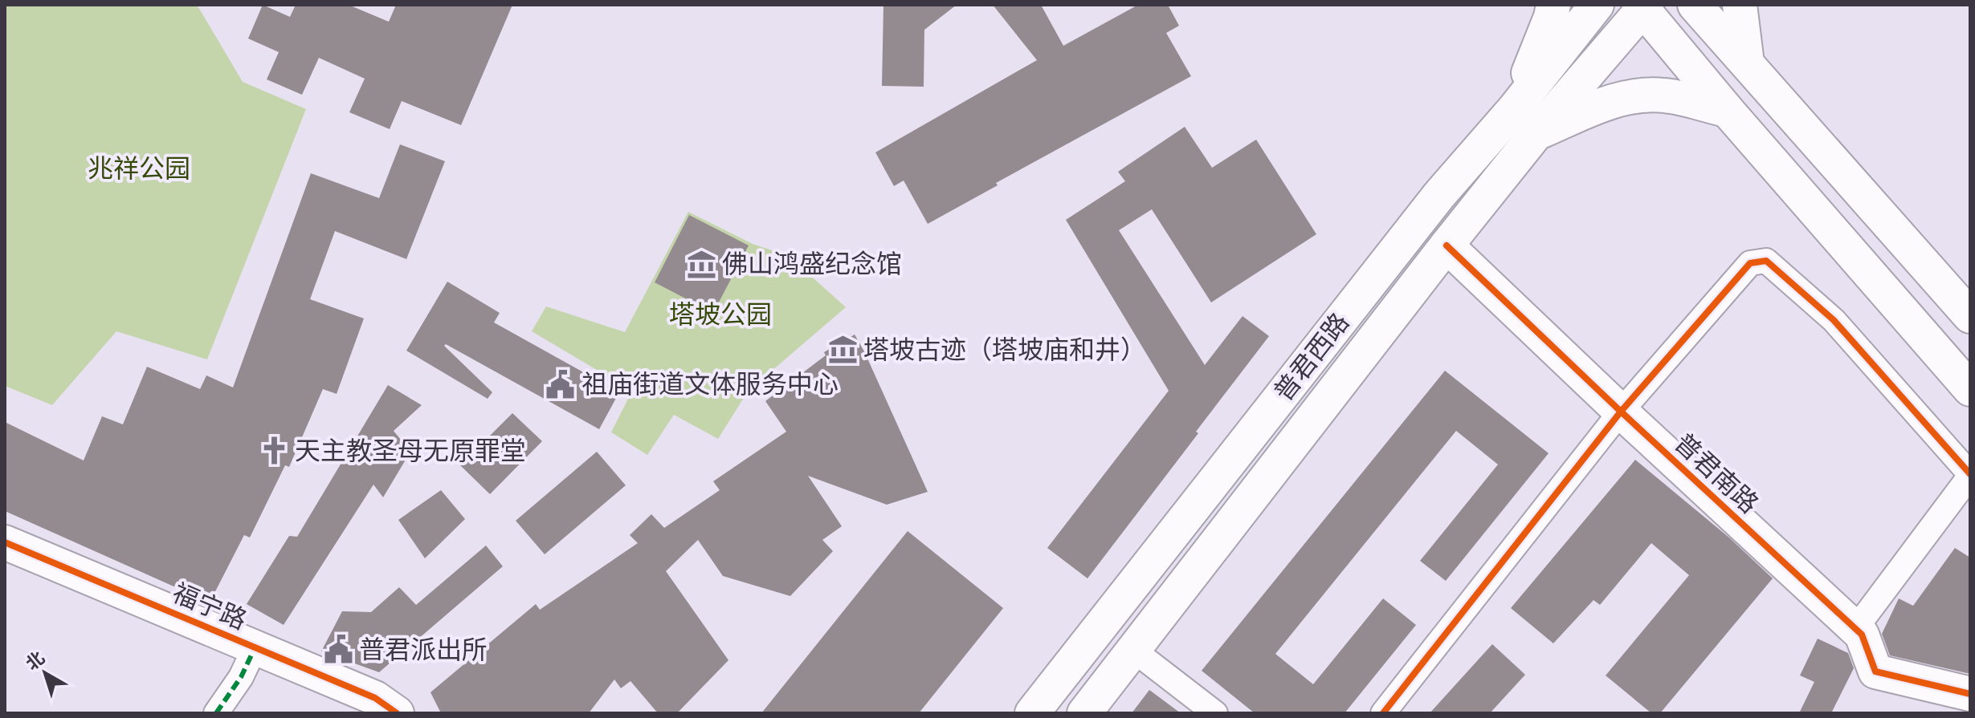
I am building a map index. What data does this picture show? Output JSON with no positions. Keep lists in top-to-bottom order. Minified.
{"streets":{"main road":["普君西路","普君南路","福宁路"]},"crossings":[["普君西路","普君南路"]],"parks":["兆祥公园","塔坡公园"],"places":{"museum":["佛山鸿盛纪念馆","塔坡古迹（塔坡庙和井）"],"public building":["祖庙街道文体服务中心","普君派出所"],"church":["天主教圣母无原罪堂"]},"north":"top left"}
